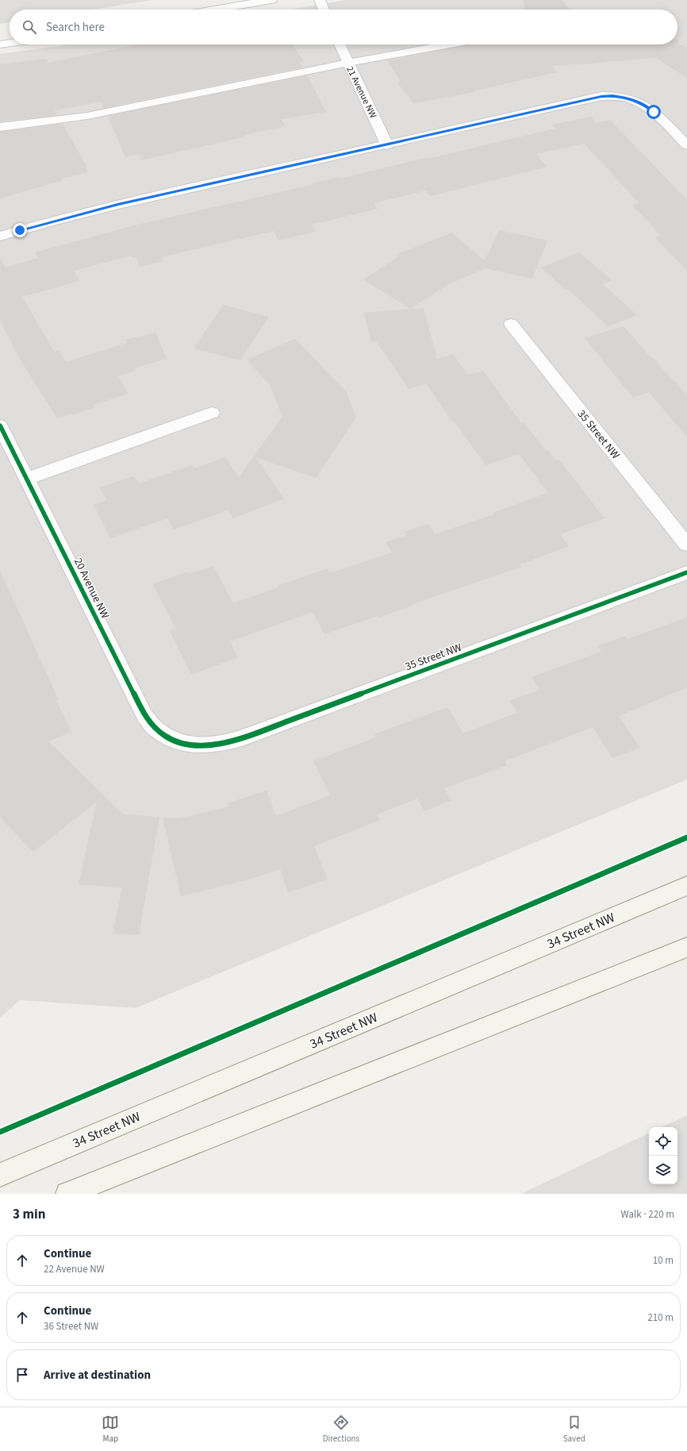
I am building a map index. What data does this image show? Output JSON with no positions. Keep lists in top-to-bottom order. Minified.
{"streets":{"main road":["34 Street NW"],"street":["21 Avenue NW","35 Street NW","20 Avenue NW"]},"crossings":[["35 Street NW","20 Avenue NW"]],"page":{"search":"Search here","heading":["3 min","Walk · 220 m"],"list":[["Continue","22 Avenue NW","10 m"],["Continue","36 Street NW","210 m"],"Arrive at destination"],"nav":["Map","Directions","Saved"]}}
